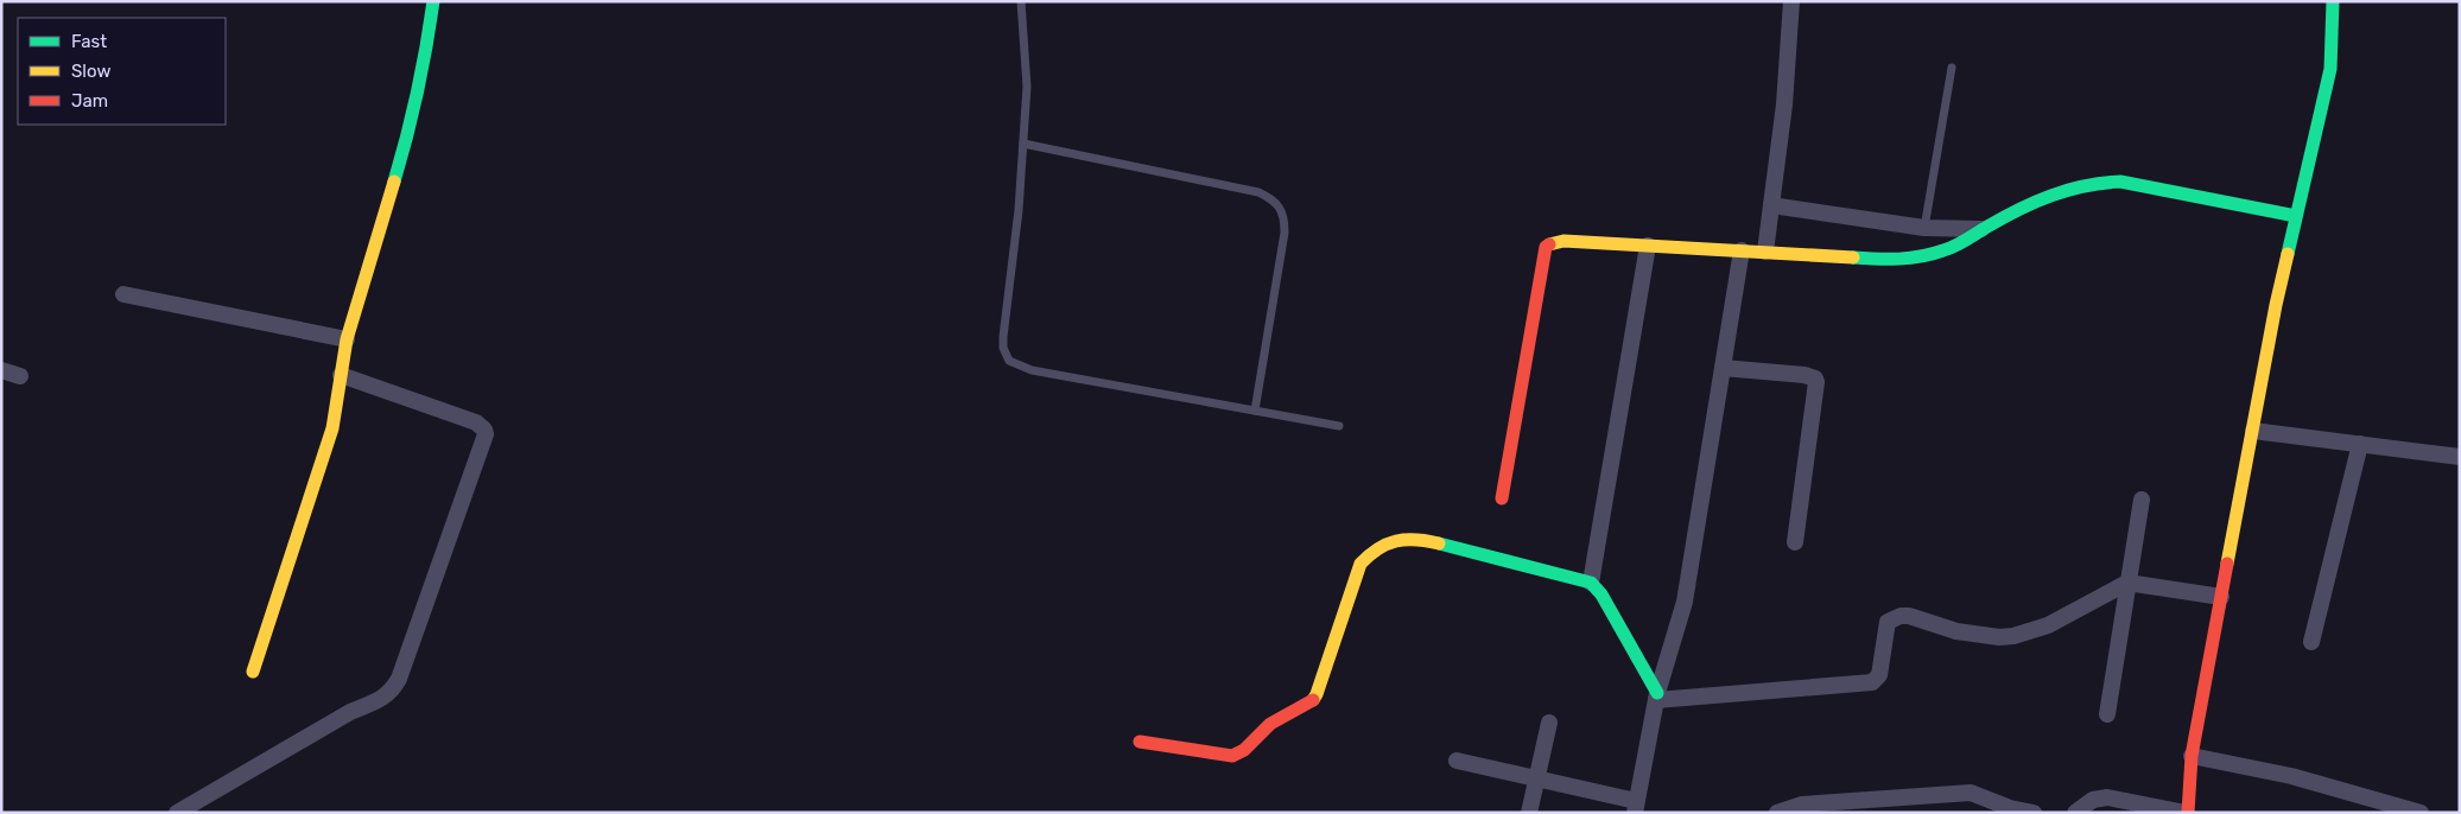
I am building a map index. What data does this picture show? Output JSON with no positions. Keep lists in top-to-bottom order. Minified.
{"legend":["Fast","Slow","Jam"]}
